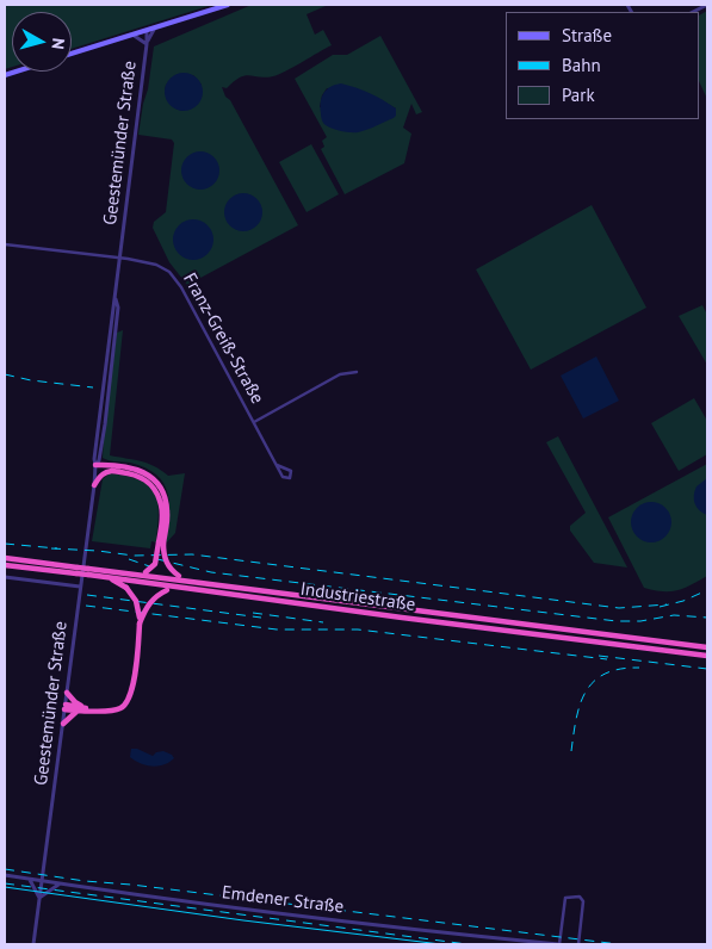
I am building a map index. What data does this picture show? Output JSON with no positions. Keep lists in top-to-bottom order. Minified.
{"streets":{"highway":["Industriestraße"],"street":["Geestemünder Straße","Franz-Greiß-Straße","Emdener Straße"]},"crossings":[["Geestemünder Straße","Franz-Greiß-Straße"],["Geestemünder Straße","Emdener Straße"]],"legend":["Straße","Bahn","Park"],"north":"right"}
